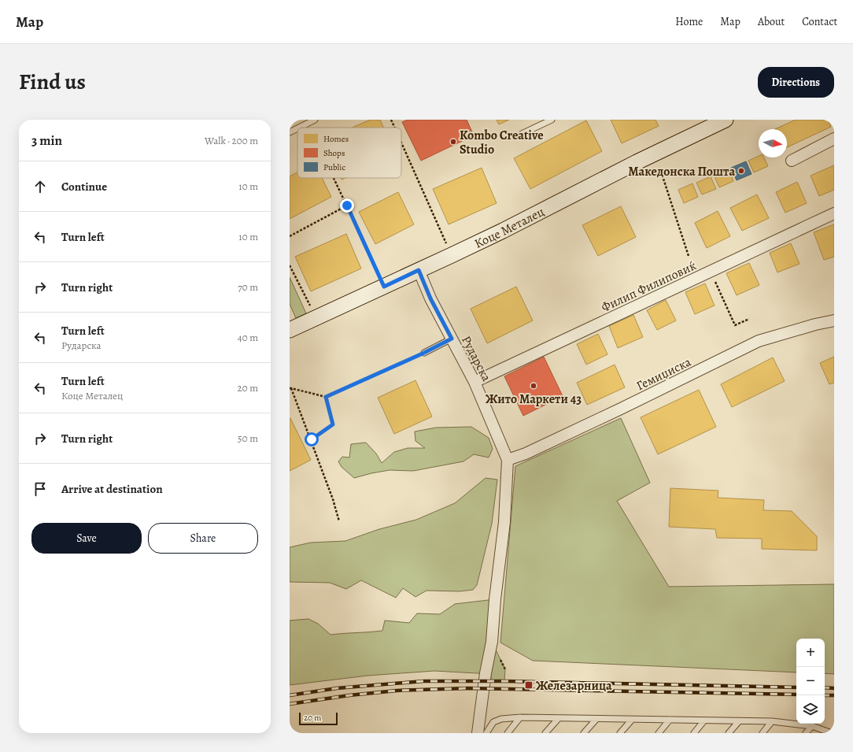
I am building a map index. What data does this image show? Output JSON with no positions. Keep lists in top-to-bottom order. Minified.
{"streets":{"street":["Коце Металец","Филип Филиповиќ","Рударска","Гемиџиска"]},"crossings":[["Коце Металец","Рударска"],["Филип Филиповиќ","Рударска"],["Рударска","Гемиџиска"]],"places":{"other":["Kombo Creative Studio","Македонска Пошта","Жито Маркети 43"],"transit":["Железарница"]},"legend":["Homes","Shops","Public"],"scale_bar":"20 m","north":"right","page":{"header":"Map","nav":["Home","Map","About","Contact"],"title":"Find us","buttons":["Directions",["Save","Share"]],"heading":["3 min","Walk · 200 m"],"list":[["Continue","10 m"],["Turn left","10 m"],["Turn right","70 m"],["Turn left","Рударска","40 m"],["Turn left","Коце Металец","20 m"],["Turn right","50 m"],"Arrive at destination"],"map_buttons":["+","−"],"scale":"20 m"}}
